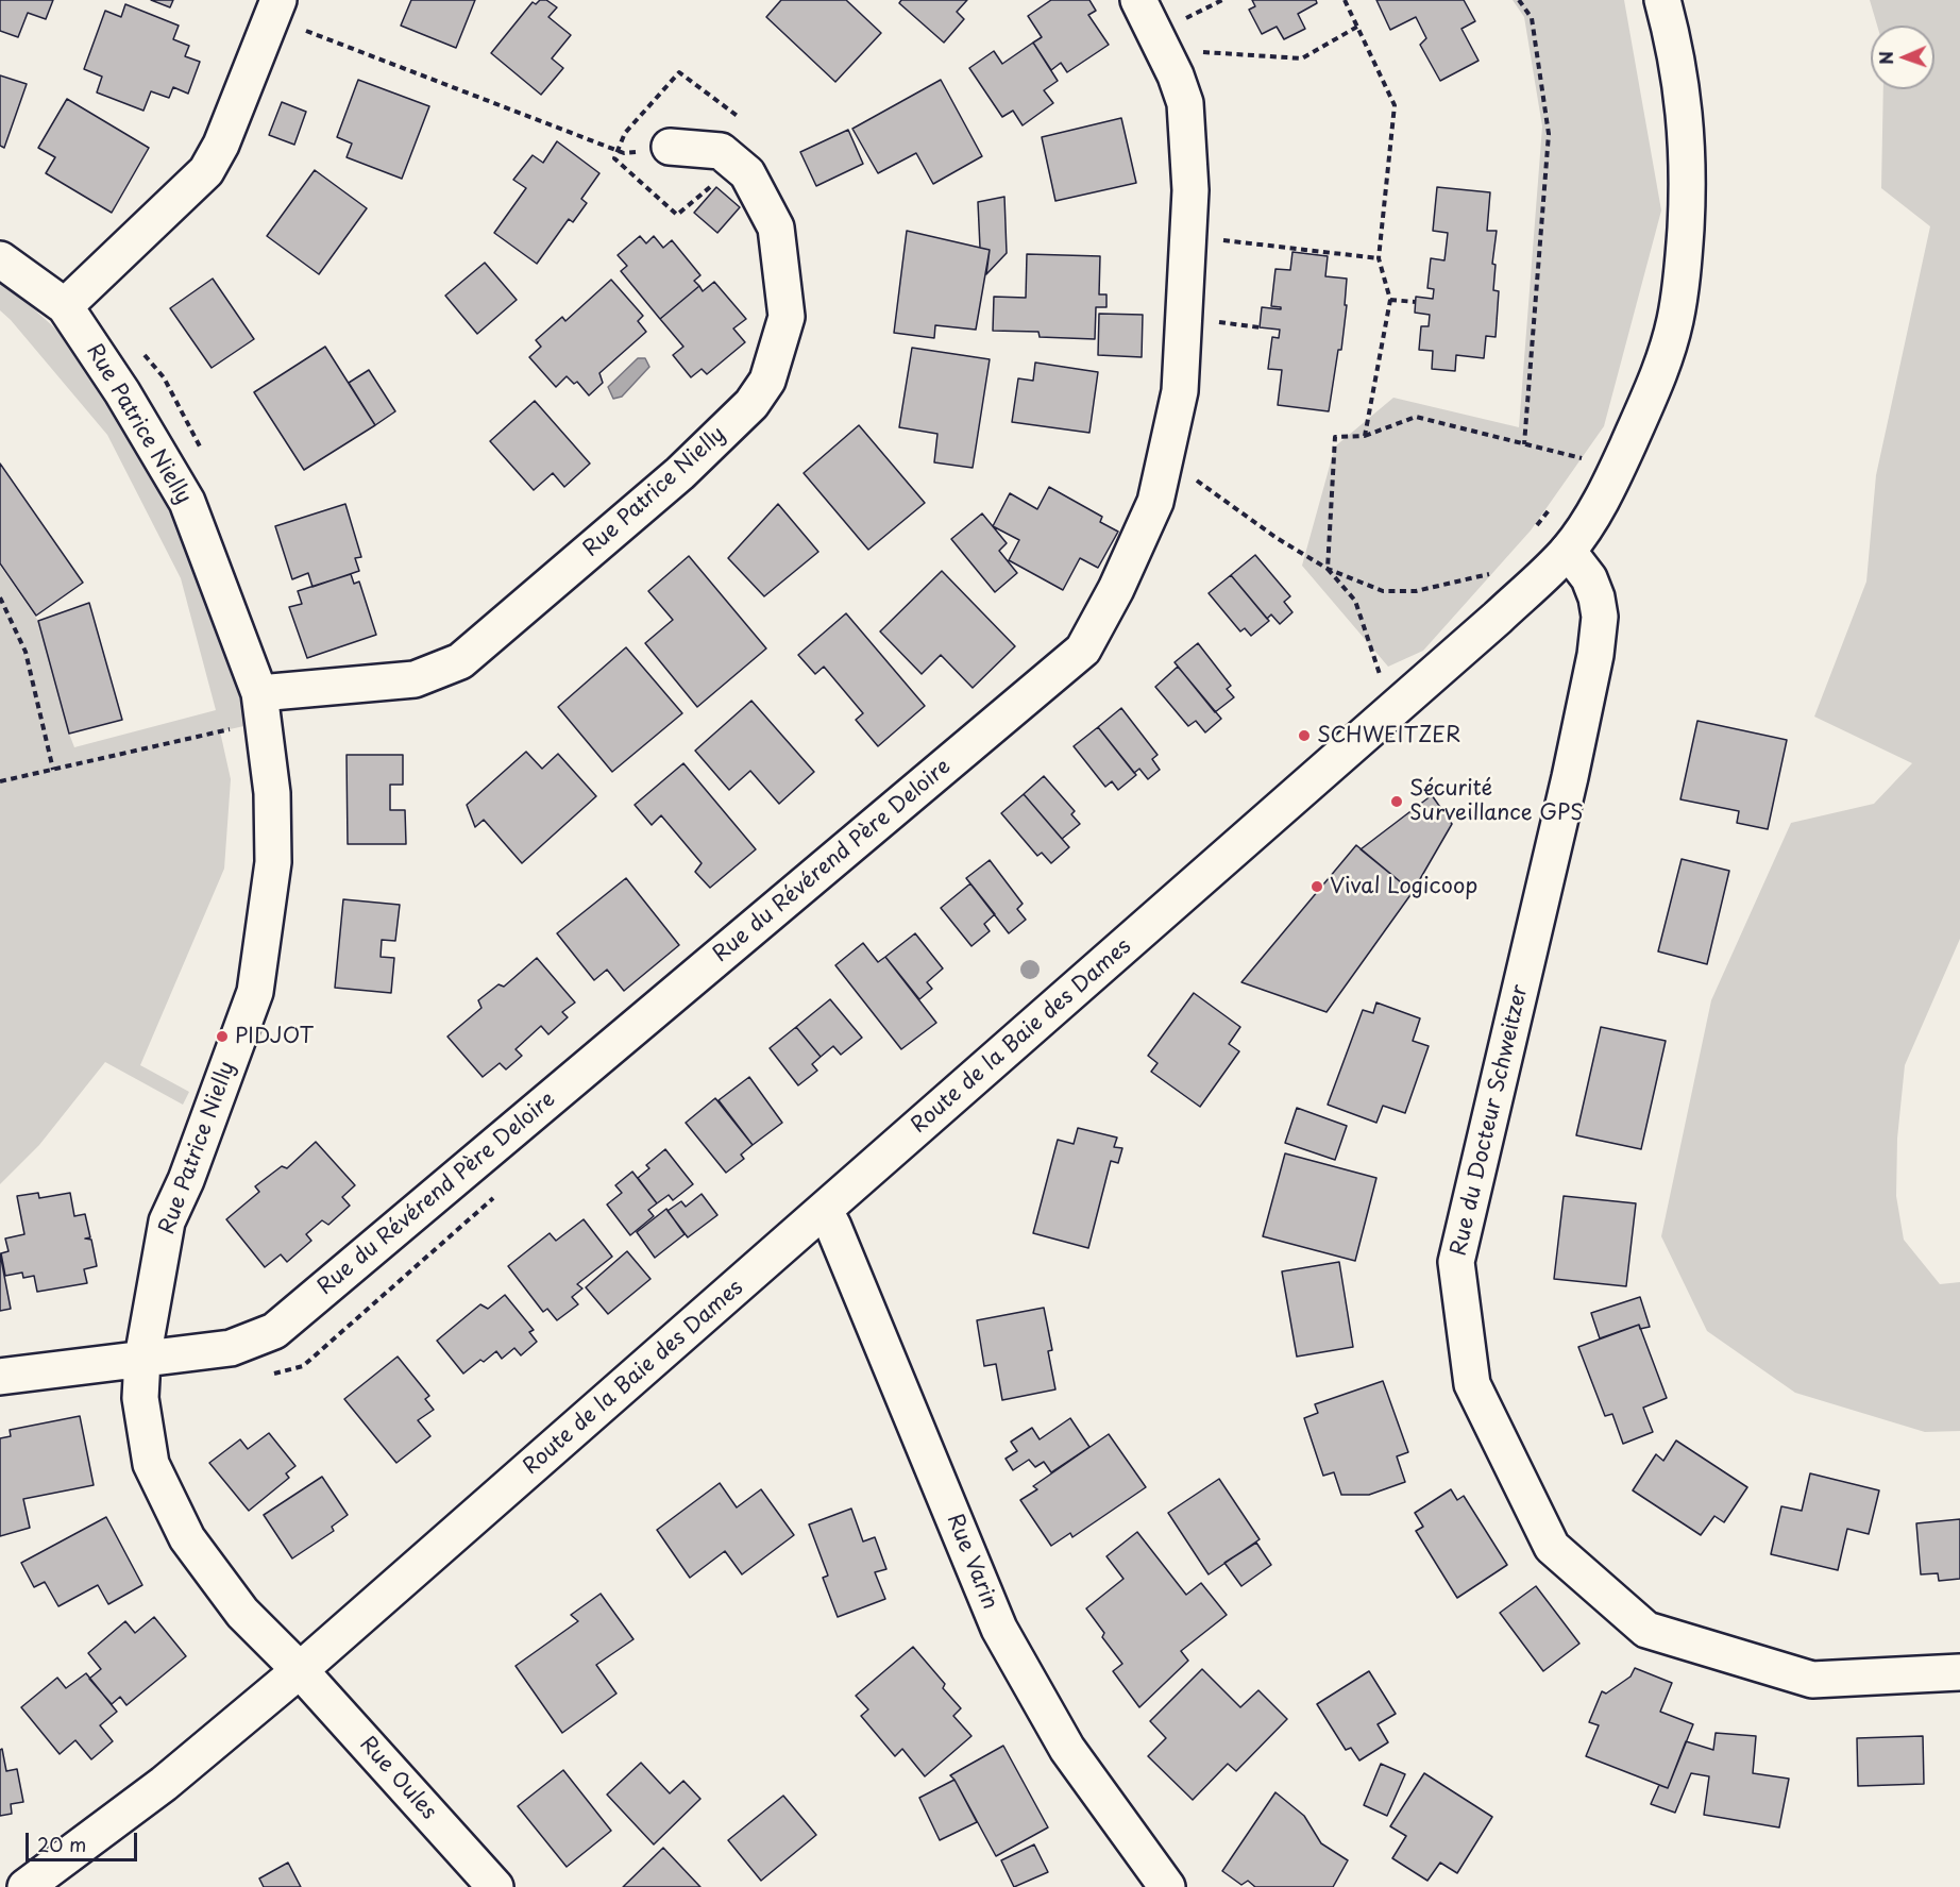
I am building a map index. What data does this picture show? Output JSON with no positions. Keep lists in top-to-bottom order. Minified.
{"streets":{"street":["Rue Patrice Nielly","Rue du Révérend Père Deloire","Route de la Baie des Dames","Rue du Docteur Schweitzer","Rue Varin","Rue Oules"]},"crossings":[["Rue Patrice Nielly","Rue du Révérend Père Deloire"],["Rue Patrice Nielly","Route de la Baie des Dames"],["Rue Patrice Nielly","Rue Oules"],["Route de la Baie des Dames","Rue du Docteur Schweitzer"],["Route de la Baie des Dames","Rue Varin"],["Route de la Baie des Dames","Rue Oules"]],"places":["SCHWEITZER","Sécurité Surveillance GPS","Vival Logicoop","PIDJOT"],"scale_bar":"20 m","north":"left"}
